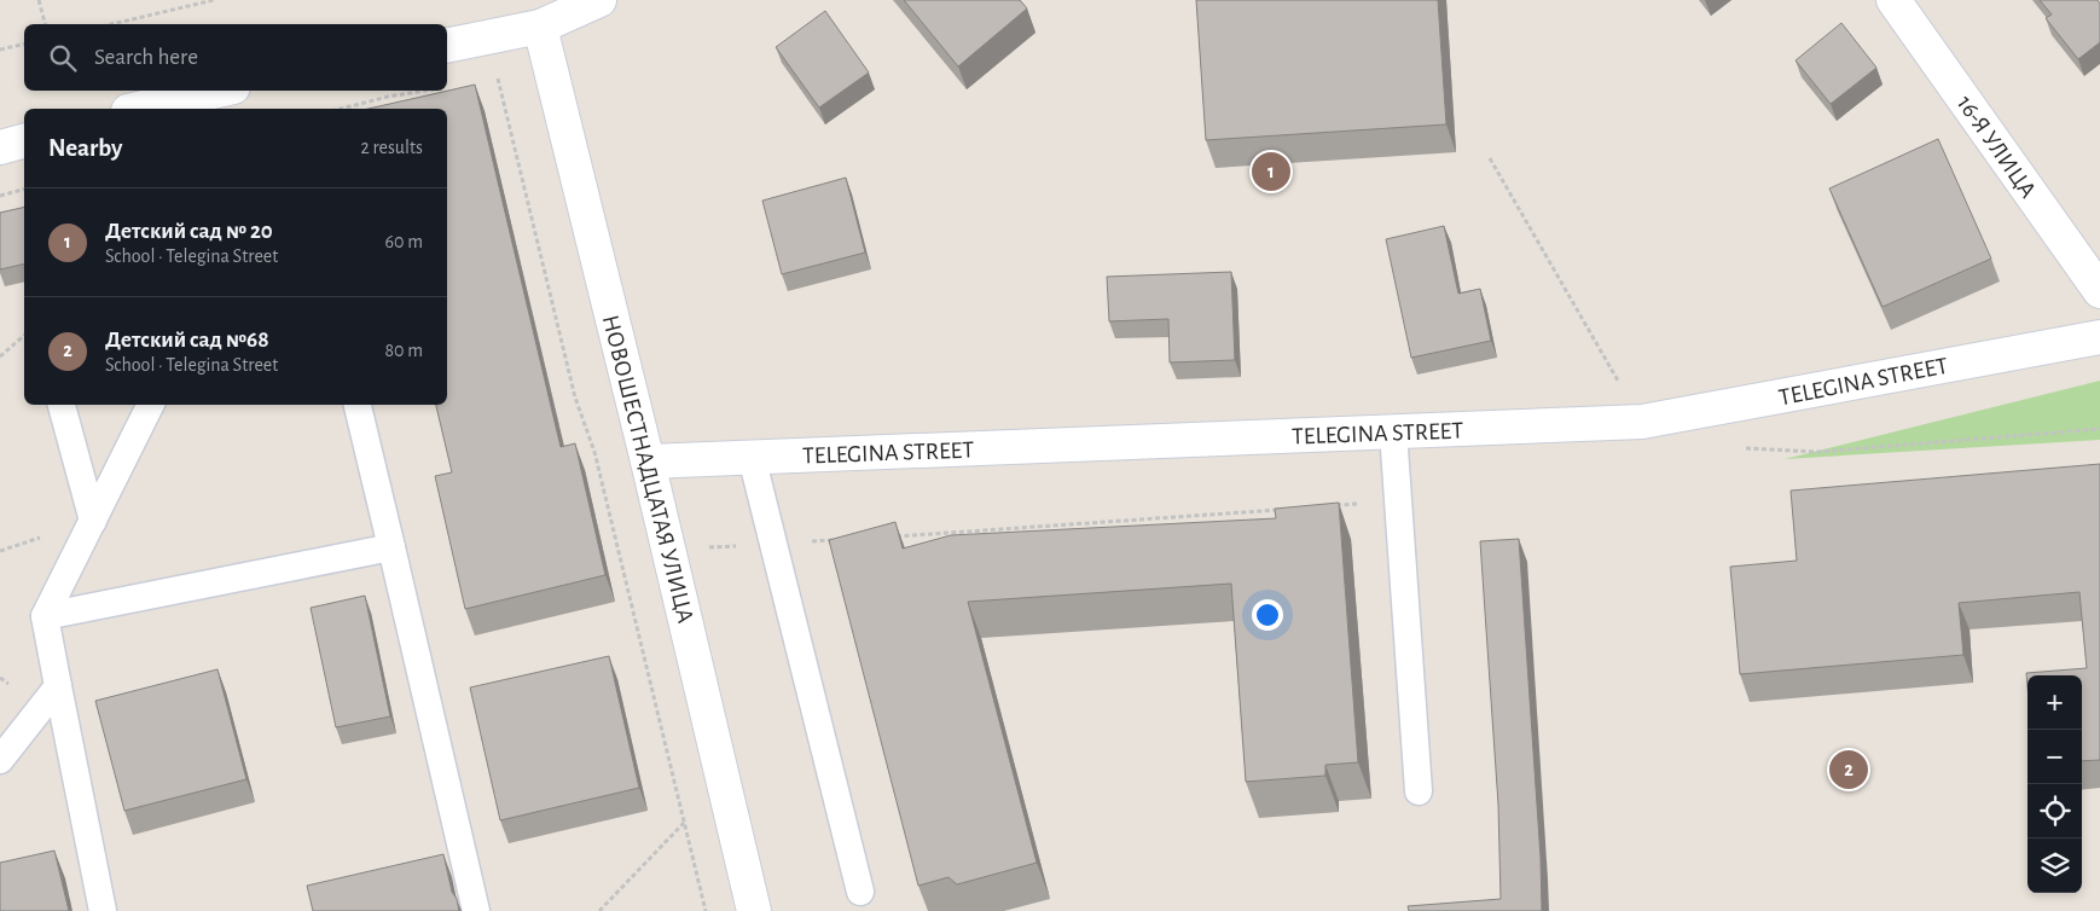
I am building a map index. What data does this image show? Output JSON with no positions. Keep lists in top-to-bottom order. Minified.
{"streets":{"street":["16-Я УЛИЦА","TELEGINA STREET","НОВОШЕСТНАДЦАТАЯ УЛИЦА"]},"crossings":[["TELEGINA STREET","НОВОШЕСТНАДЦАТАЯ УЛИЦА"]],"page":{"search":"Search here","heading":["Nearby","2 results"],"pins":["1","2"],"list":[{"mark":"1","name":"Детский сад № 20","note":"School · Telegina Street","value":"60 m"},{"mark":"2","name":"Детский сад №68","note":"School · Telegina Street","value":"80 m"}],"map_buttons":["+","−"]}}
